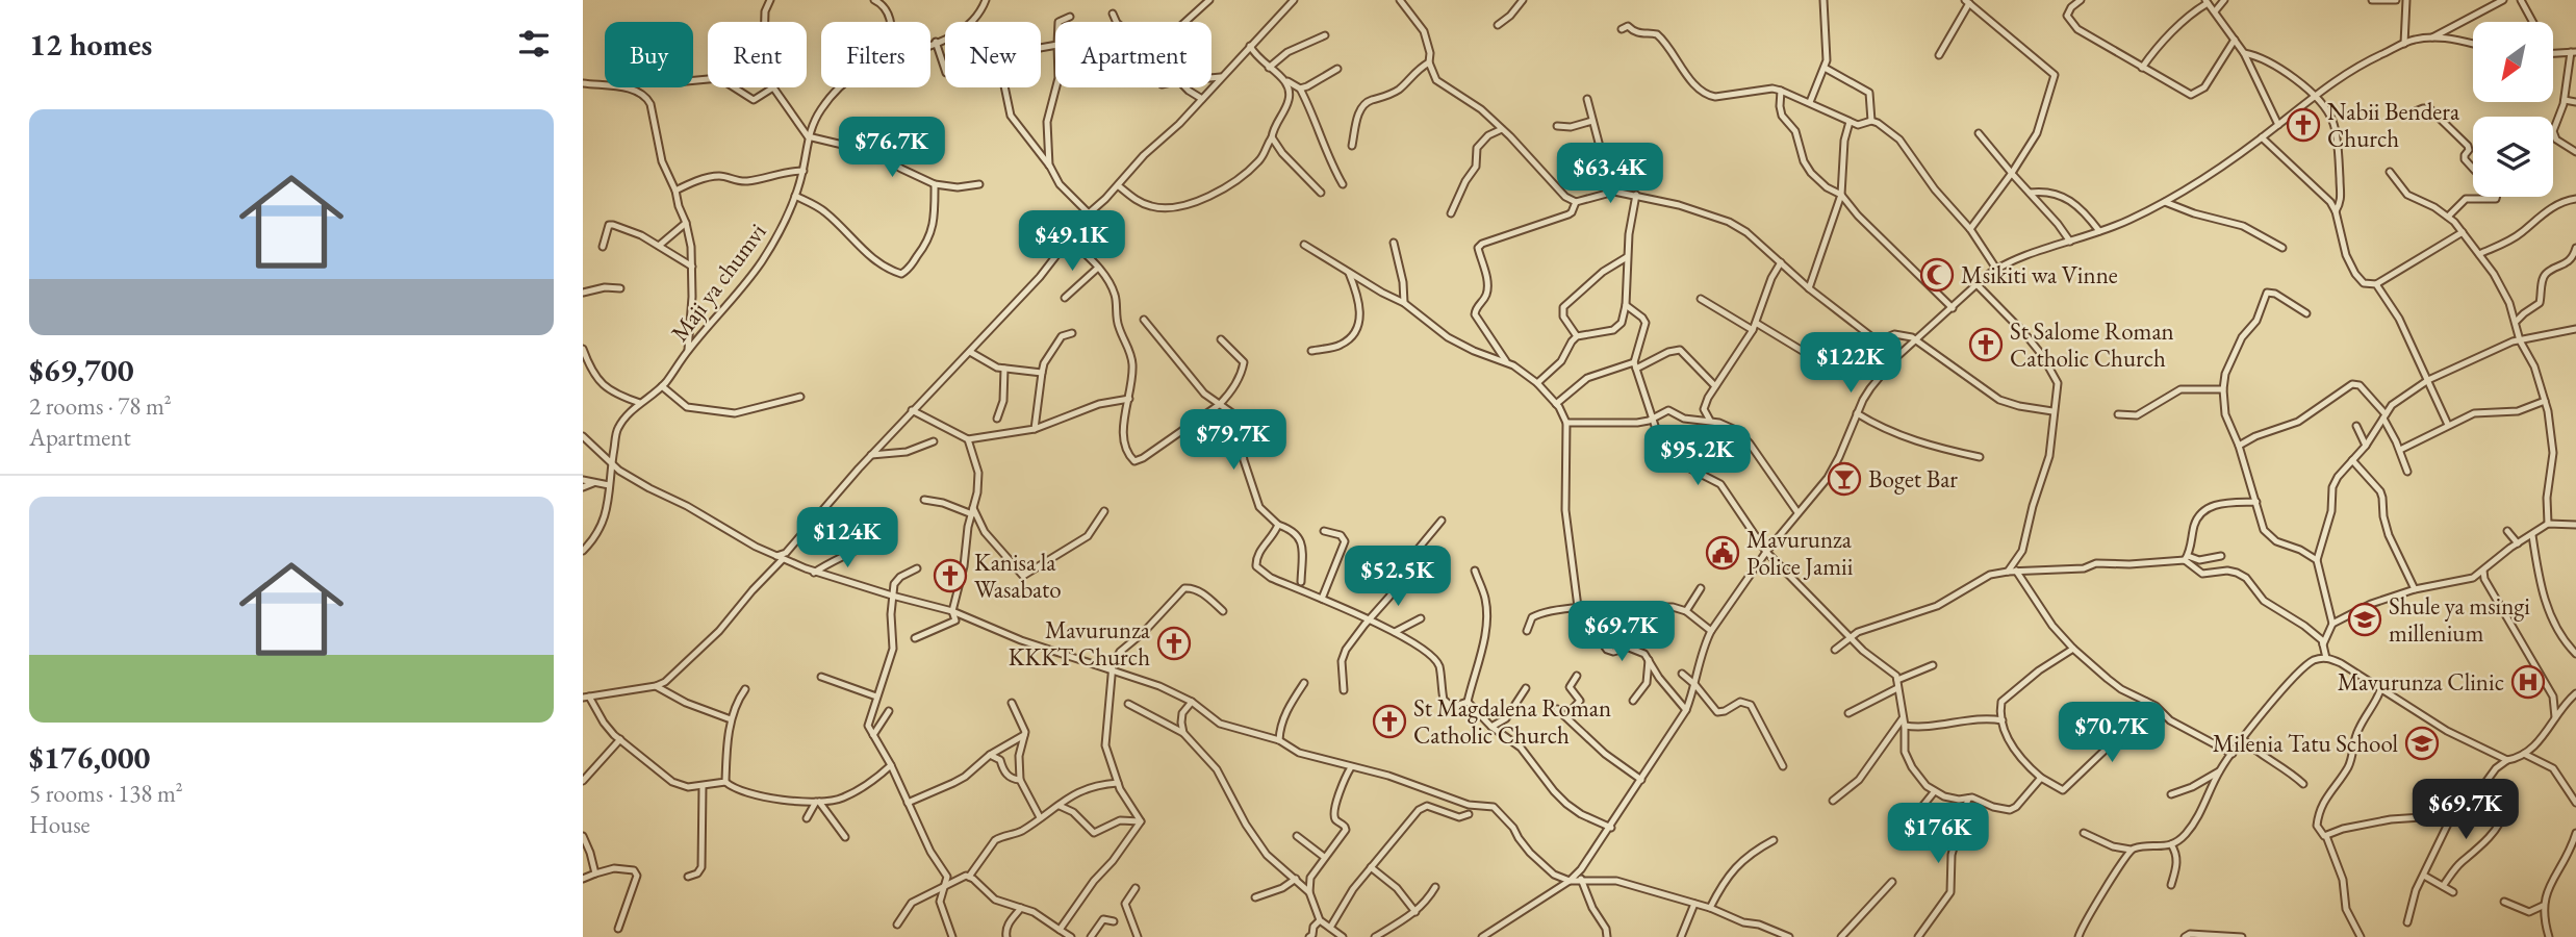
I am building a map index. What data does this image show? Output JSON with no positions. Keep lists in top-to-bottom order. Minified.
{"streets":{"street":["Maji ya chumvi"]},"places":{"church":["Nabii Bendera Church","St Salome Roman Catholic Church","Kanisa la Wasabato","Mavurunza KKKT Church","St Magdalena Roman Catholic Church"],"mosque":["Msikiti wa Vinne"],"bar":["Boget Bar"],"public building":["Mavurunza Police Jamii"],"school or university":["Shule ya msingi millenium","Milenia Tatu School"],"hospital":["Mavurunza Clinic"]},"north":"bottom left","page":{"heading":"12 homes","chip":["Buy","Rent","Filters","New","Apartment"],"list":[{"name":"$69,700","note":"2 rooms · 78 m² · Apartment"},{"name":"$176,000","note":"5 rooms · 138 m² · House"}],"price":["$76.7K","$63.4K","$49.1K","$122K","$79.7K","$95.2K","$124K","$52.5K","$69.7K","$70.7K","$69.7K","$176K"]}}
